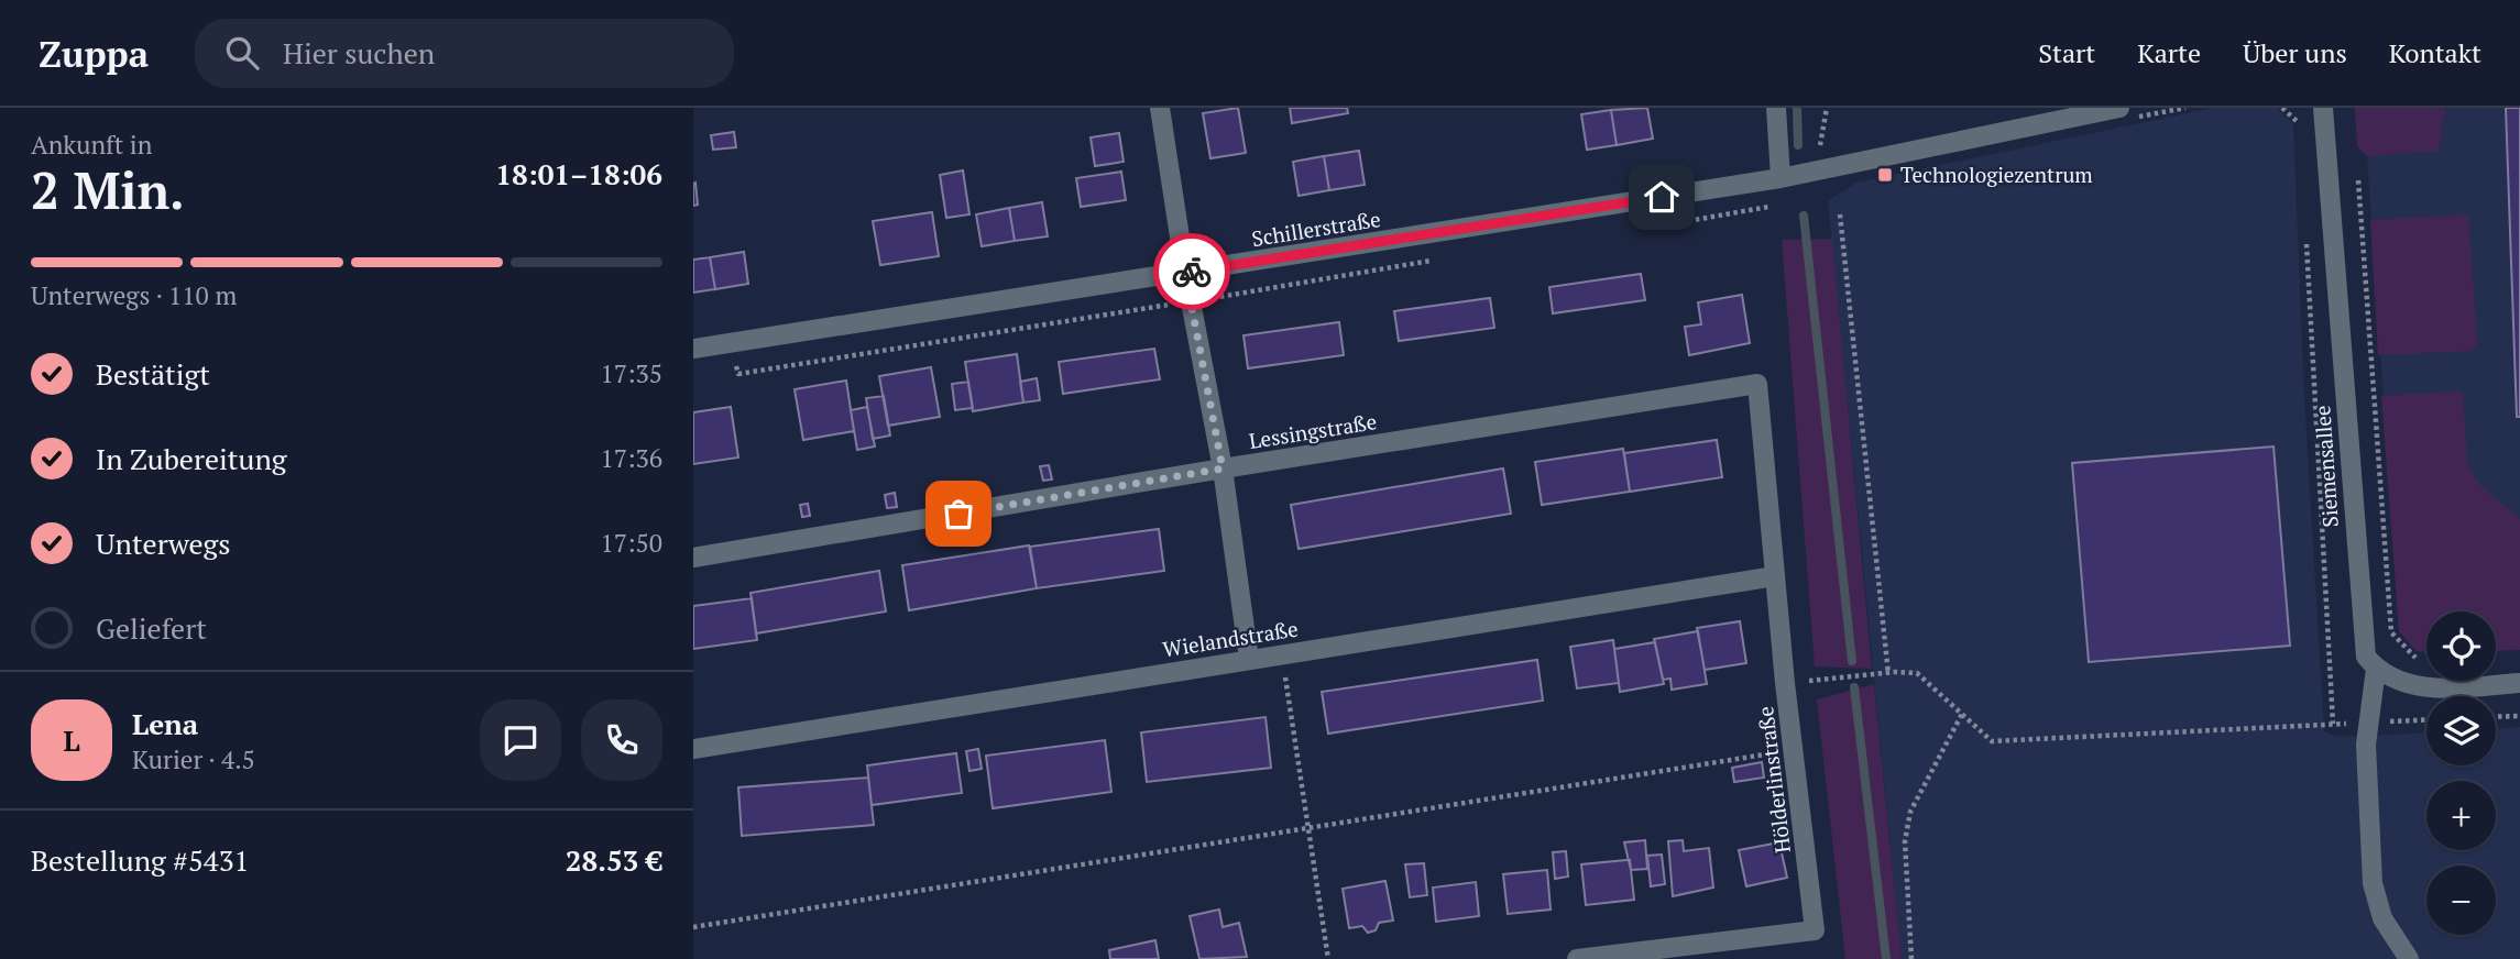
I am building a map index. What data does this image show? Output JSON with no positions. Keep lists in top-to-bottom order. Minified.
{"streets":{"street":["Schillerstraße","Lessingstraße","Siemensallee","Wielandstraße","Hölderlinstraße"]},"crossings":[["Lessingstraße","Hölderlinstraße"],["Wielandstraße","Hölderlinstraße"]],"places":{"transit":["Technologiezentrum"]},"page":{"header":"Zuppa","search":"Hier suchen","nav":["Start","Karte","Über uns","Kontakt"],"heading":["2 Min.","Ankunft in","18:01–18:06"],"panel":["Lena","Kurier · 4.5","Bestellung #5431","28.53 €"],"bar":"Unterwegs · 110 m","list":[["Bestätigt","17:35"],["In Zubereitung","17:36"],["Unterwegs","17:50"],"Geliefert"],"map_buttons":["+","−"],"round":"L"}}
